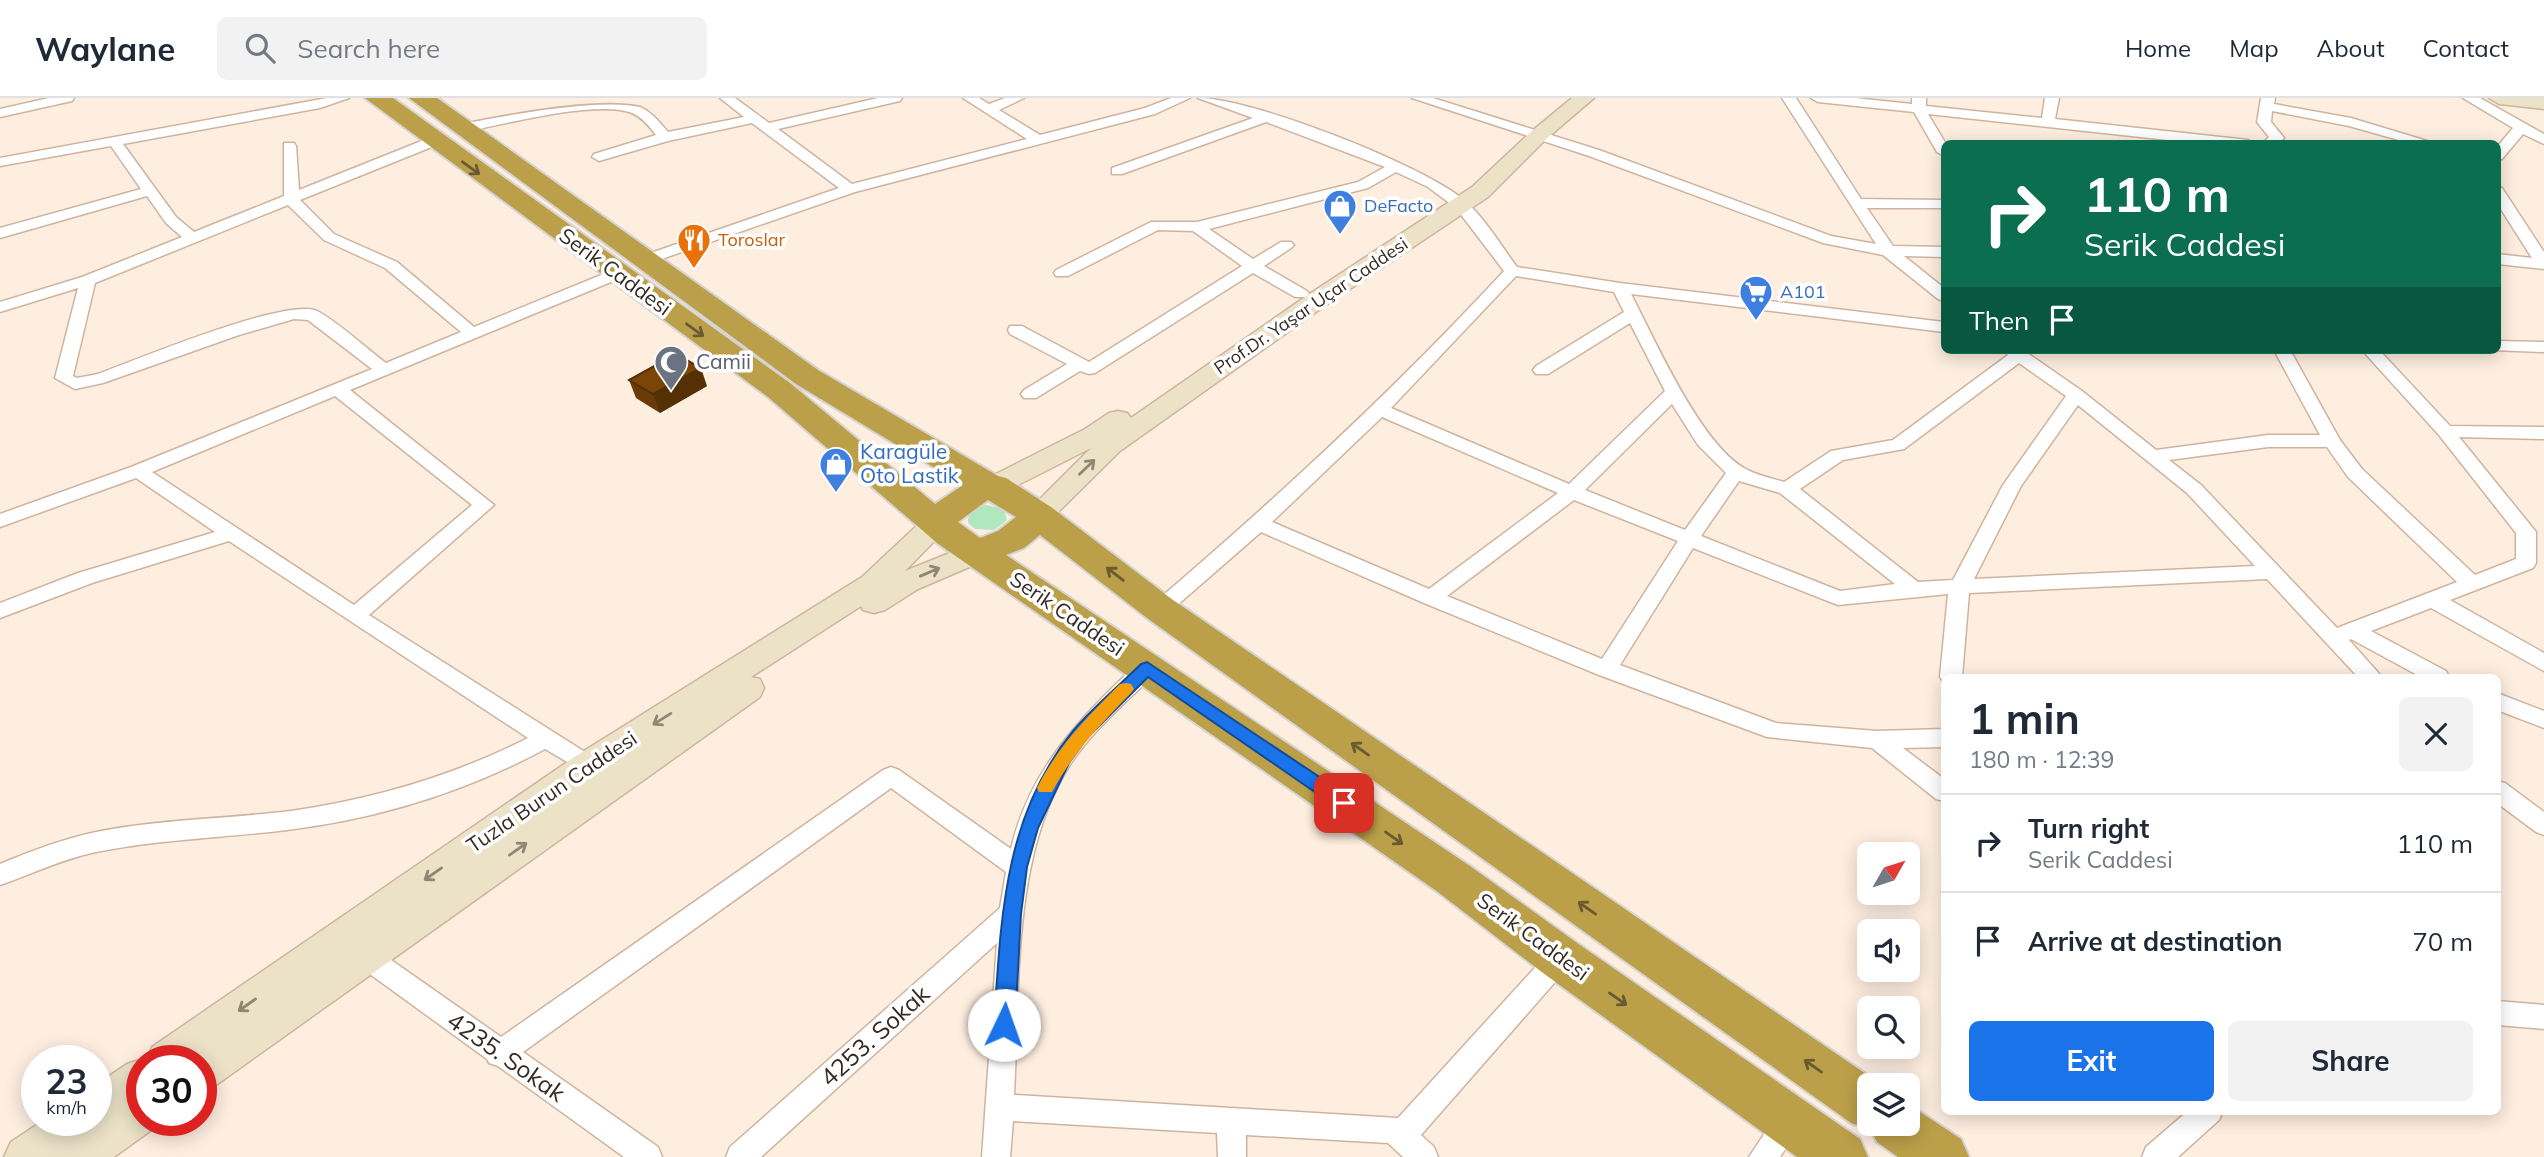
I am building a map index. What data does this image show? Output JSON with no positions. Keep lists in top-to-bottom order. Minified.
{"streets":{"highway":["Serik Caddesi"],"main road":["Prof.Dr. Yaşar Uçar Caddesi","Tuzla Burun Caddesi"],"street":["4253. Sokak","4235. Sokak"]},"crossings":[["Serik Caddesi","Prof.Dr. Yaşar Uçar Caddesi"],["Serik Caddesi","Tuzla Burun Caddesi"],["Tuzla Burun Caddesi","4235. Sokak"]],"places":{"shop":["DeFacto","Karagüle Oto Lastik"],"restaurant":["Toroslar"],"supermarket":["A101"],"mosque":["Camii"]},"north":"top right","page":{"header":"Waylane","search":"Search here","nav":["Home","Map","About","Contact"],"turn":["110 m","Serik Caddesi"],"then":"Then","heading":["1 min","180 m · 12:39"],"list":[{"name":"Turn right","note":"Serik Caddesi","value":"110 m"},{"name":"Arrive at destination","value":"70 m"}],"buttons":["Exit","Share"],"speed":"23 km/h","limit":"30"}}
